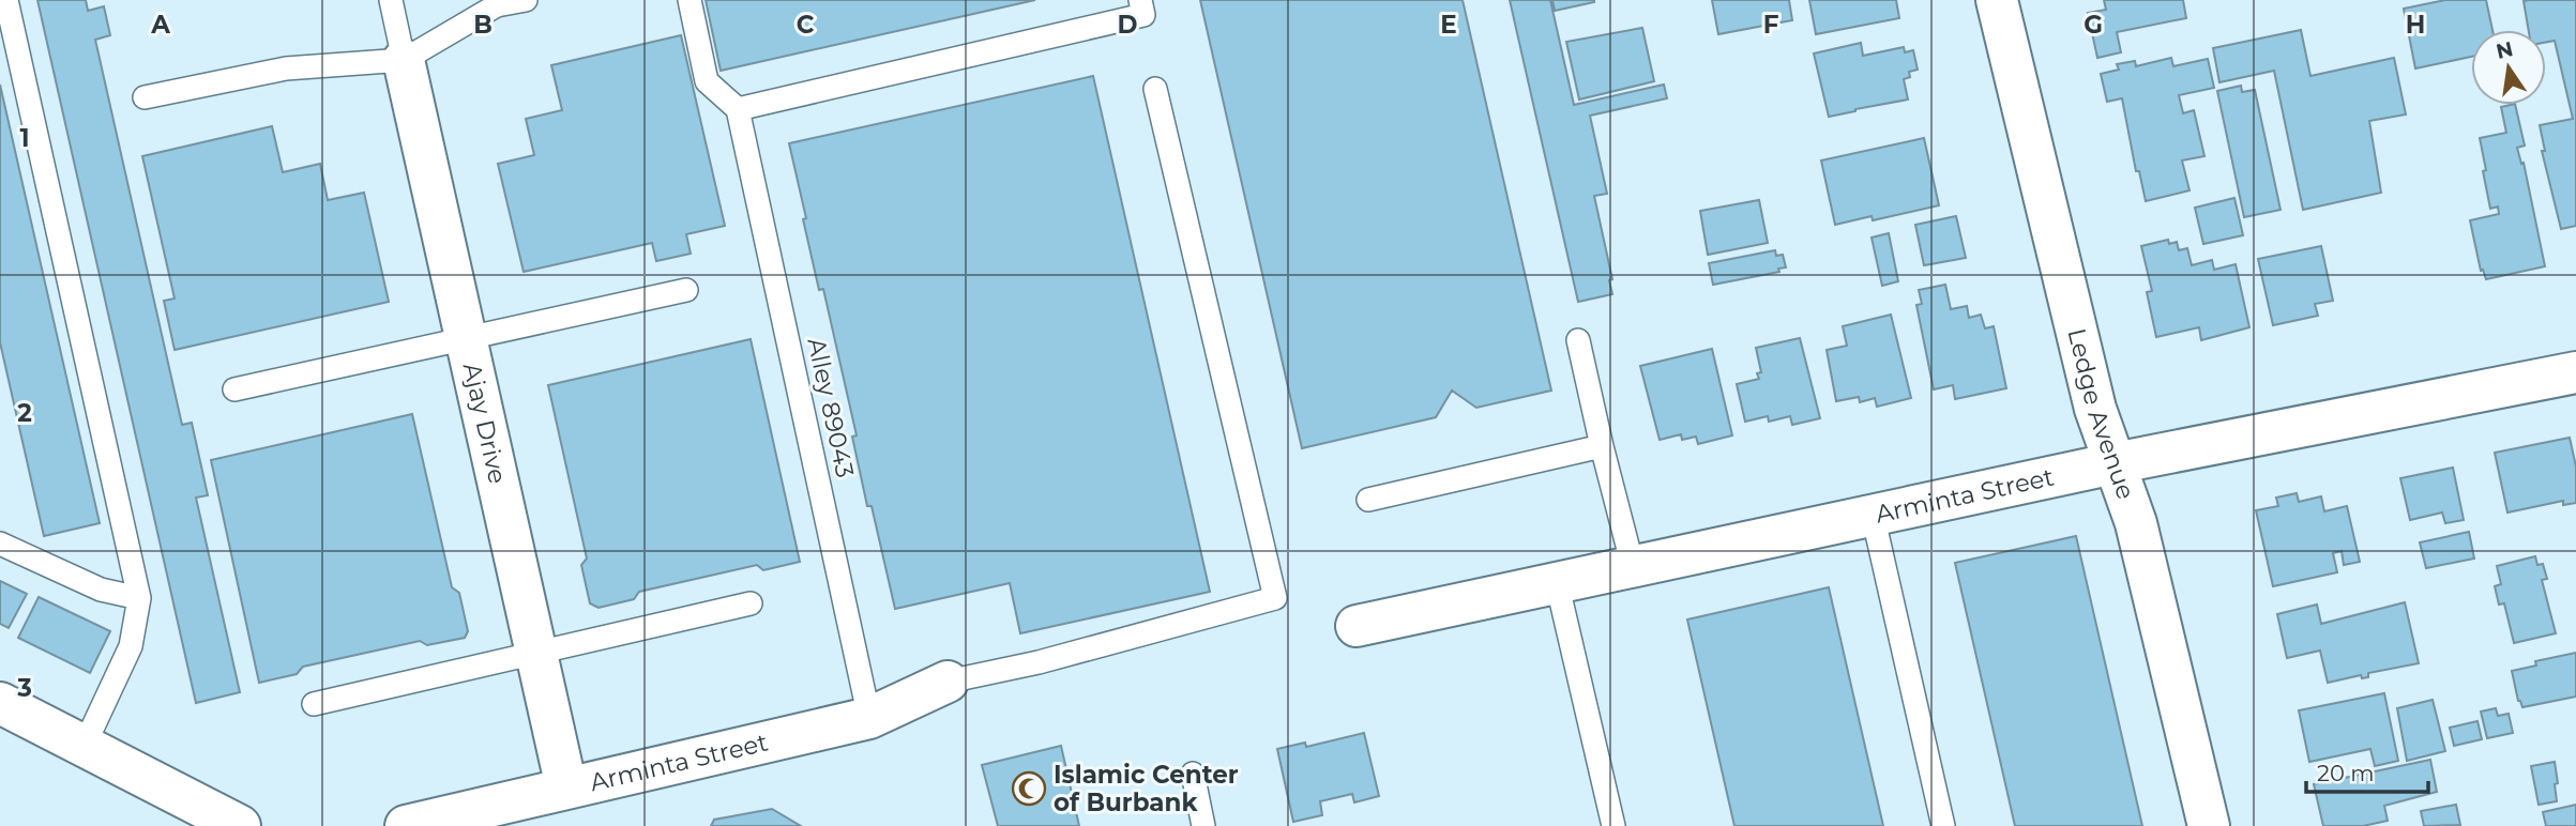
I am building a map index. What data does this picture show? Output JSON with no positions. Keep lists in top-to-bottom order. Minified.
{"streets":{"street":["Ledge Avenue","Ajay Drive","Arminta Street"],"lane":["Alley 89043"]},"crossings":[["Alley 89043","Arminta Street"],["Ledge Avenue","Arminta Street"],["Ajay Drive","Arminta Street"]],"places":{"mosque":["Islamic Center of Burbank"]},"scale_bar":"20 m","north":"top","grid":{"columns":["A","B","C","D","E","F","G","H"],"rows":["1","2","3"]}}
